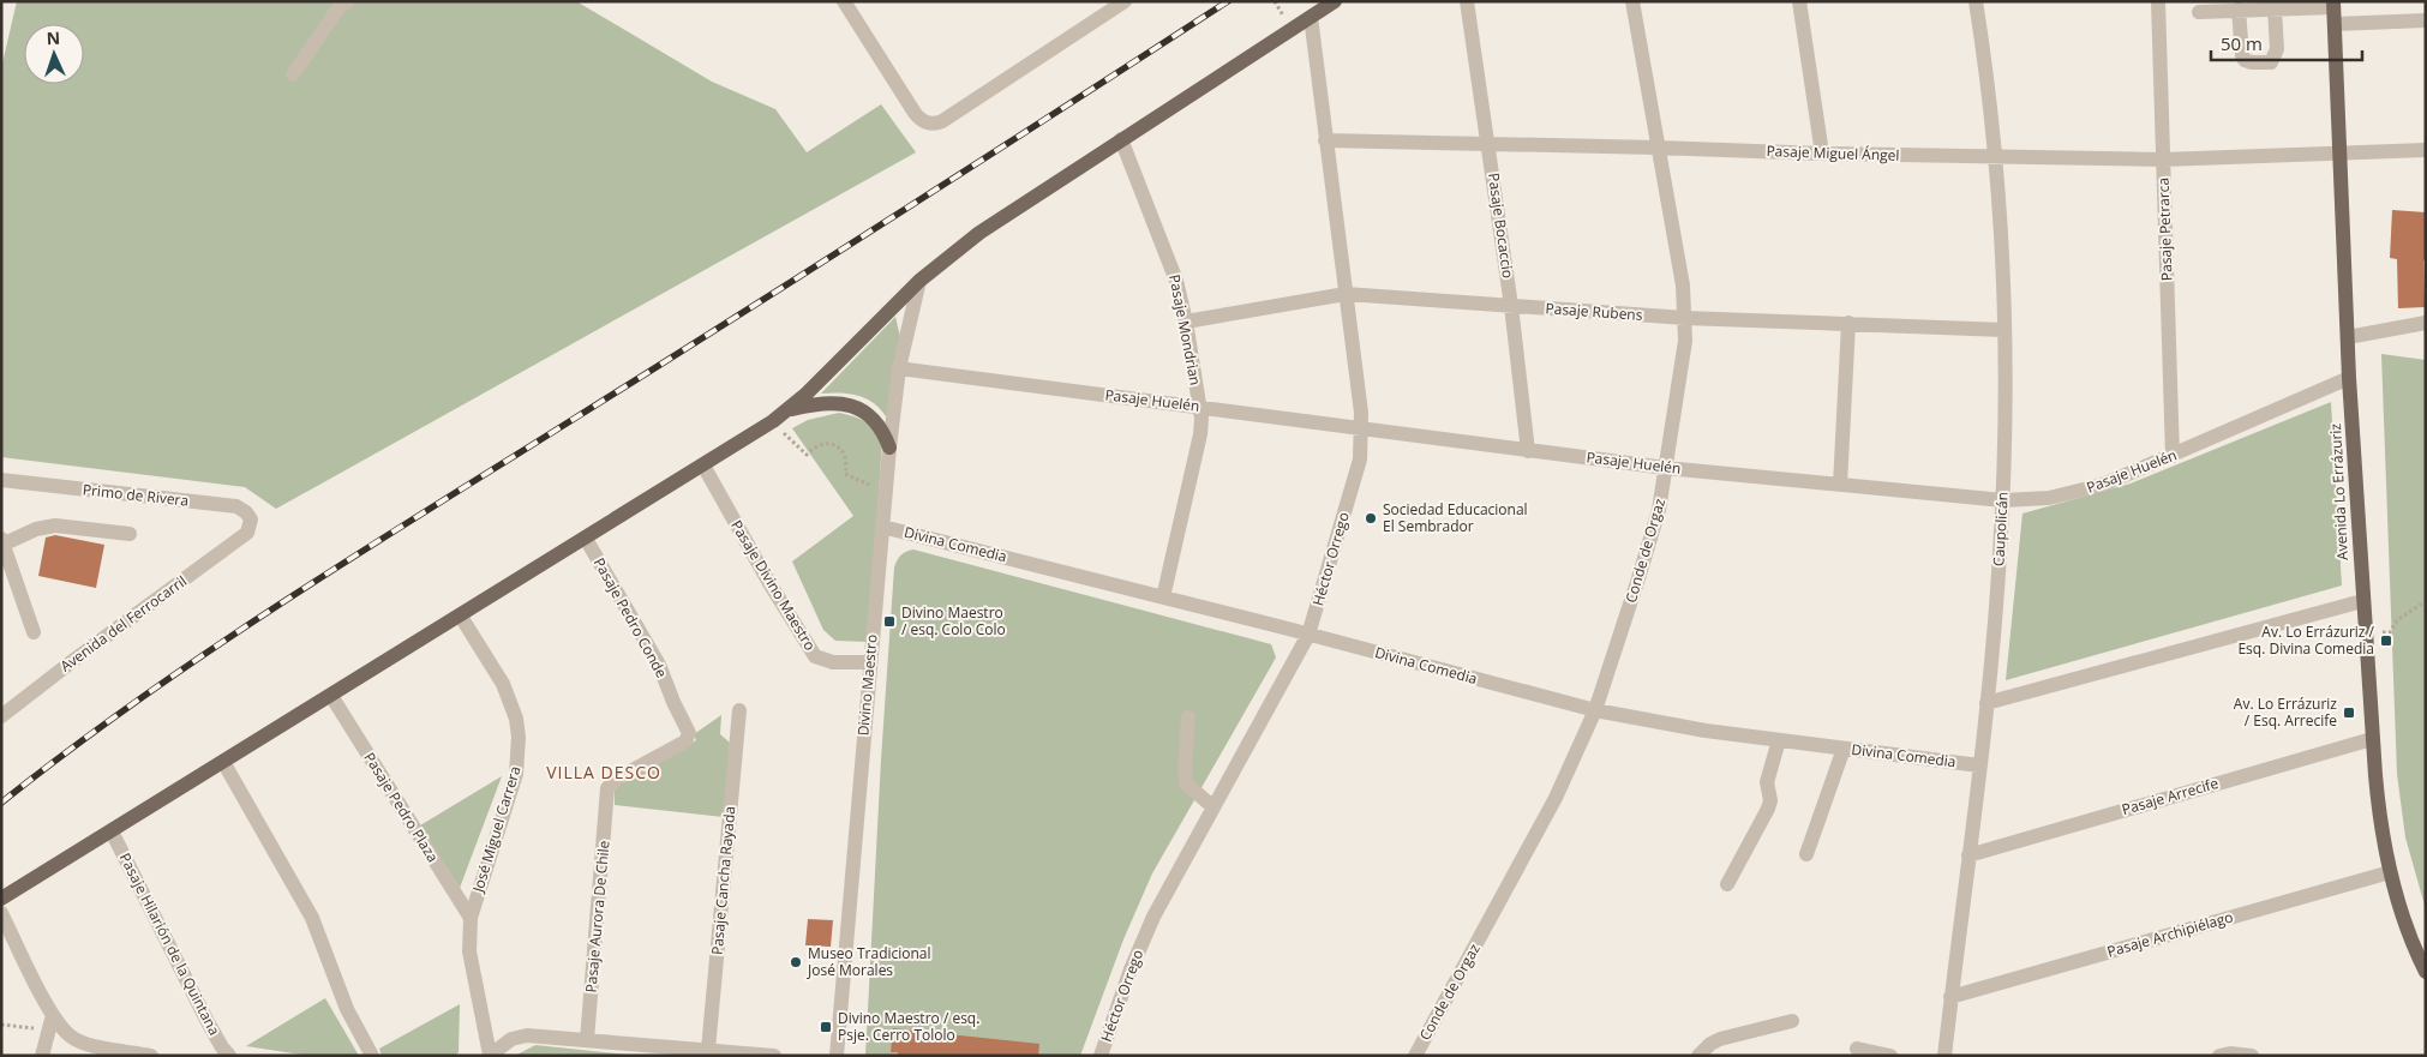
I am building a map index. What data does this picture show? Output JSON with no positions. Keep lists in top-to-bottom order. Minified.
{"streets":{"main road":["Avenida Lo Errázuriz"],"street":["Pasaje Miguel Ángel","Pasaje Bocaccio","Pasaje Petrarca","Pasaje Rubens","Pasaje Mondrian","Pasaje Huelén","Primo de Rivera","Caupolicán","Divina Comedia","Conde de Orgaz","Héctor Orrego","Pasaje Divino Maestro","Pasaje Pedro Conde","Avenida del Ferrocarril","Divino Maestro","Pasaje Arrecife","Pasaje Pedro Plaza","José Miguel Carrera","Pasaje Cancha Rayada","Pasaje Aurora De Chile","Pasaje Archipiélago","Pasaje Hilarión de la Quintana"]},"crossings":[["Pasaje Miguel Ángel","Pasaje Bocaccio"],["Pasaje Miguel Ángel","Pasaje Petrarca"],["Pasaje Miguel Ángel","Avenida Lo Errázuriz"],["Pasaje Miguel Ángel","Caupolicán"],["Pasaje Miguel Ángel","Conde de Orgaz"],["Pasaje Miguel Ángel","Héctor Orrego"],["Pasaje Bocaccio","Pasaje Rubens"],["Pasaje Bocaccio","Pasaje Huelén"],["Pasaje Petrarca","Pasaje Huelén"],["Pasaje Rubens","Pasaje Mondrian"],["Pasaje Rubens","Caupolicán"],["Pasaje Rubens","Conde de Orgaz"],["Pasaje Rubens","Héctor Orrego"],["Pasaje Mondrian","Pasaje Huelén"],["Pasaje Mondrian","Divina Comedia"],["Pasaje Huelén","Avenida Lo Errázuriz"],["Pasaje Huelén","Caupolicán"],["Pasaje Huelén","Conde de Orgaz"],["Pasaje Huelén","Héctor Orrego"],["Pasaje Huelén","Divino Maestro"],["Avenida Lo Errázuriz","Pasaje Arrecife"],["Avenida Lo Errázuriz","Pasaje Archipiélago"],["Primo de Rivera","Avenida del Ferrocarril"],["Caupolicán","Divina Comedia"],["Caupolicán","Pasaje Arrecife"],["Caupolicán","Pasaje Archipiélago"],["Divina Comedia","Conde de Orgaz"],["Divina Comedia","Héctor Orrego"],["Divina Comedia","Divino Maestro"],["Pasaje Divino Maestro","Divino Maestro"],["Pasaje Pedro Conde","Pasaje Aurora De Chile"],["Pasaje Pedro Plaza","José Miguel Carrera"]],"districts":["VILLA DESCO"],"places":{"other":["Sociedad Educacional El Sembrador","Museo Tradicional José Morales"],"transit":["Divino Maestro / esq. Colo Colo","Av. Lo Errázuriz / Esq. Divina Comedia","Av. Lo Errázuriz / Esq. Arrecife","Divino Maestro / esq. Psje. Cerro Tololo"]},"scale_bar":"50 m","north":"top"}
